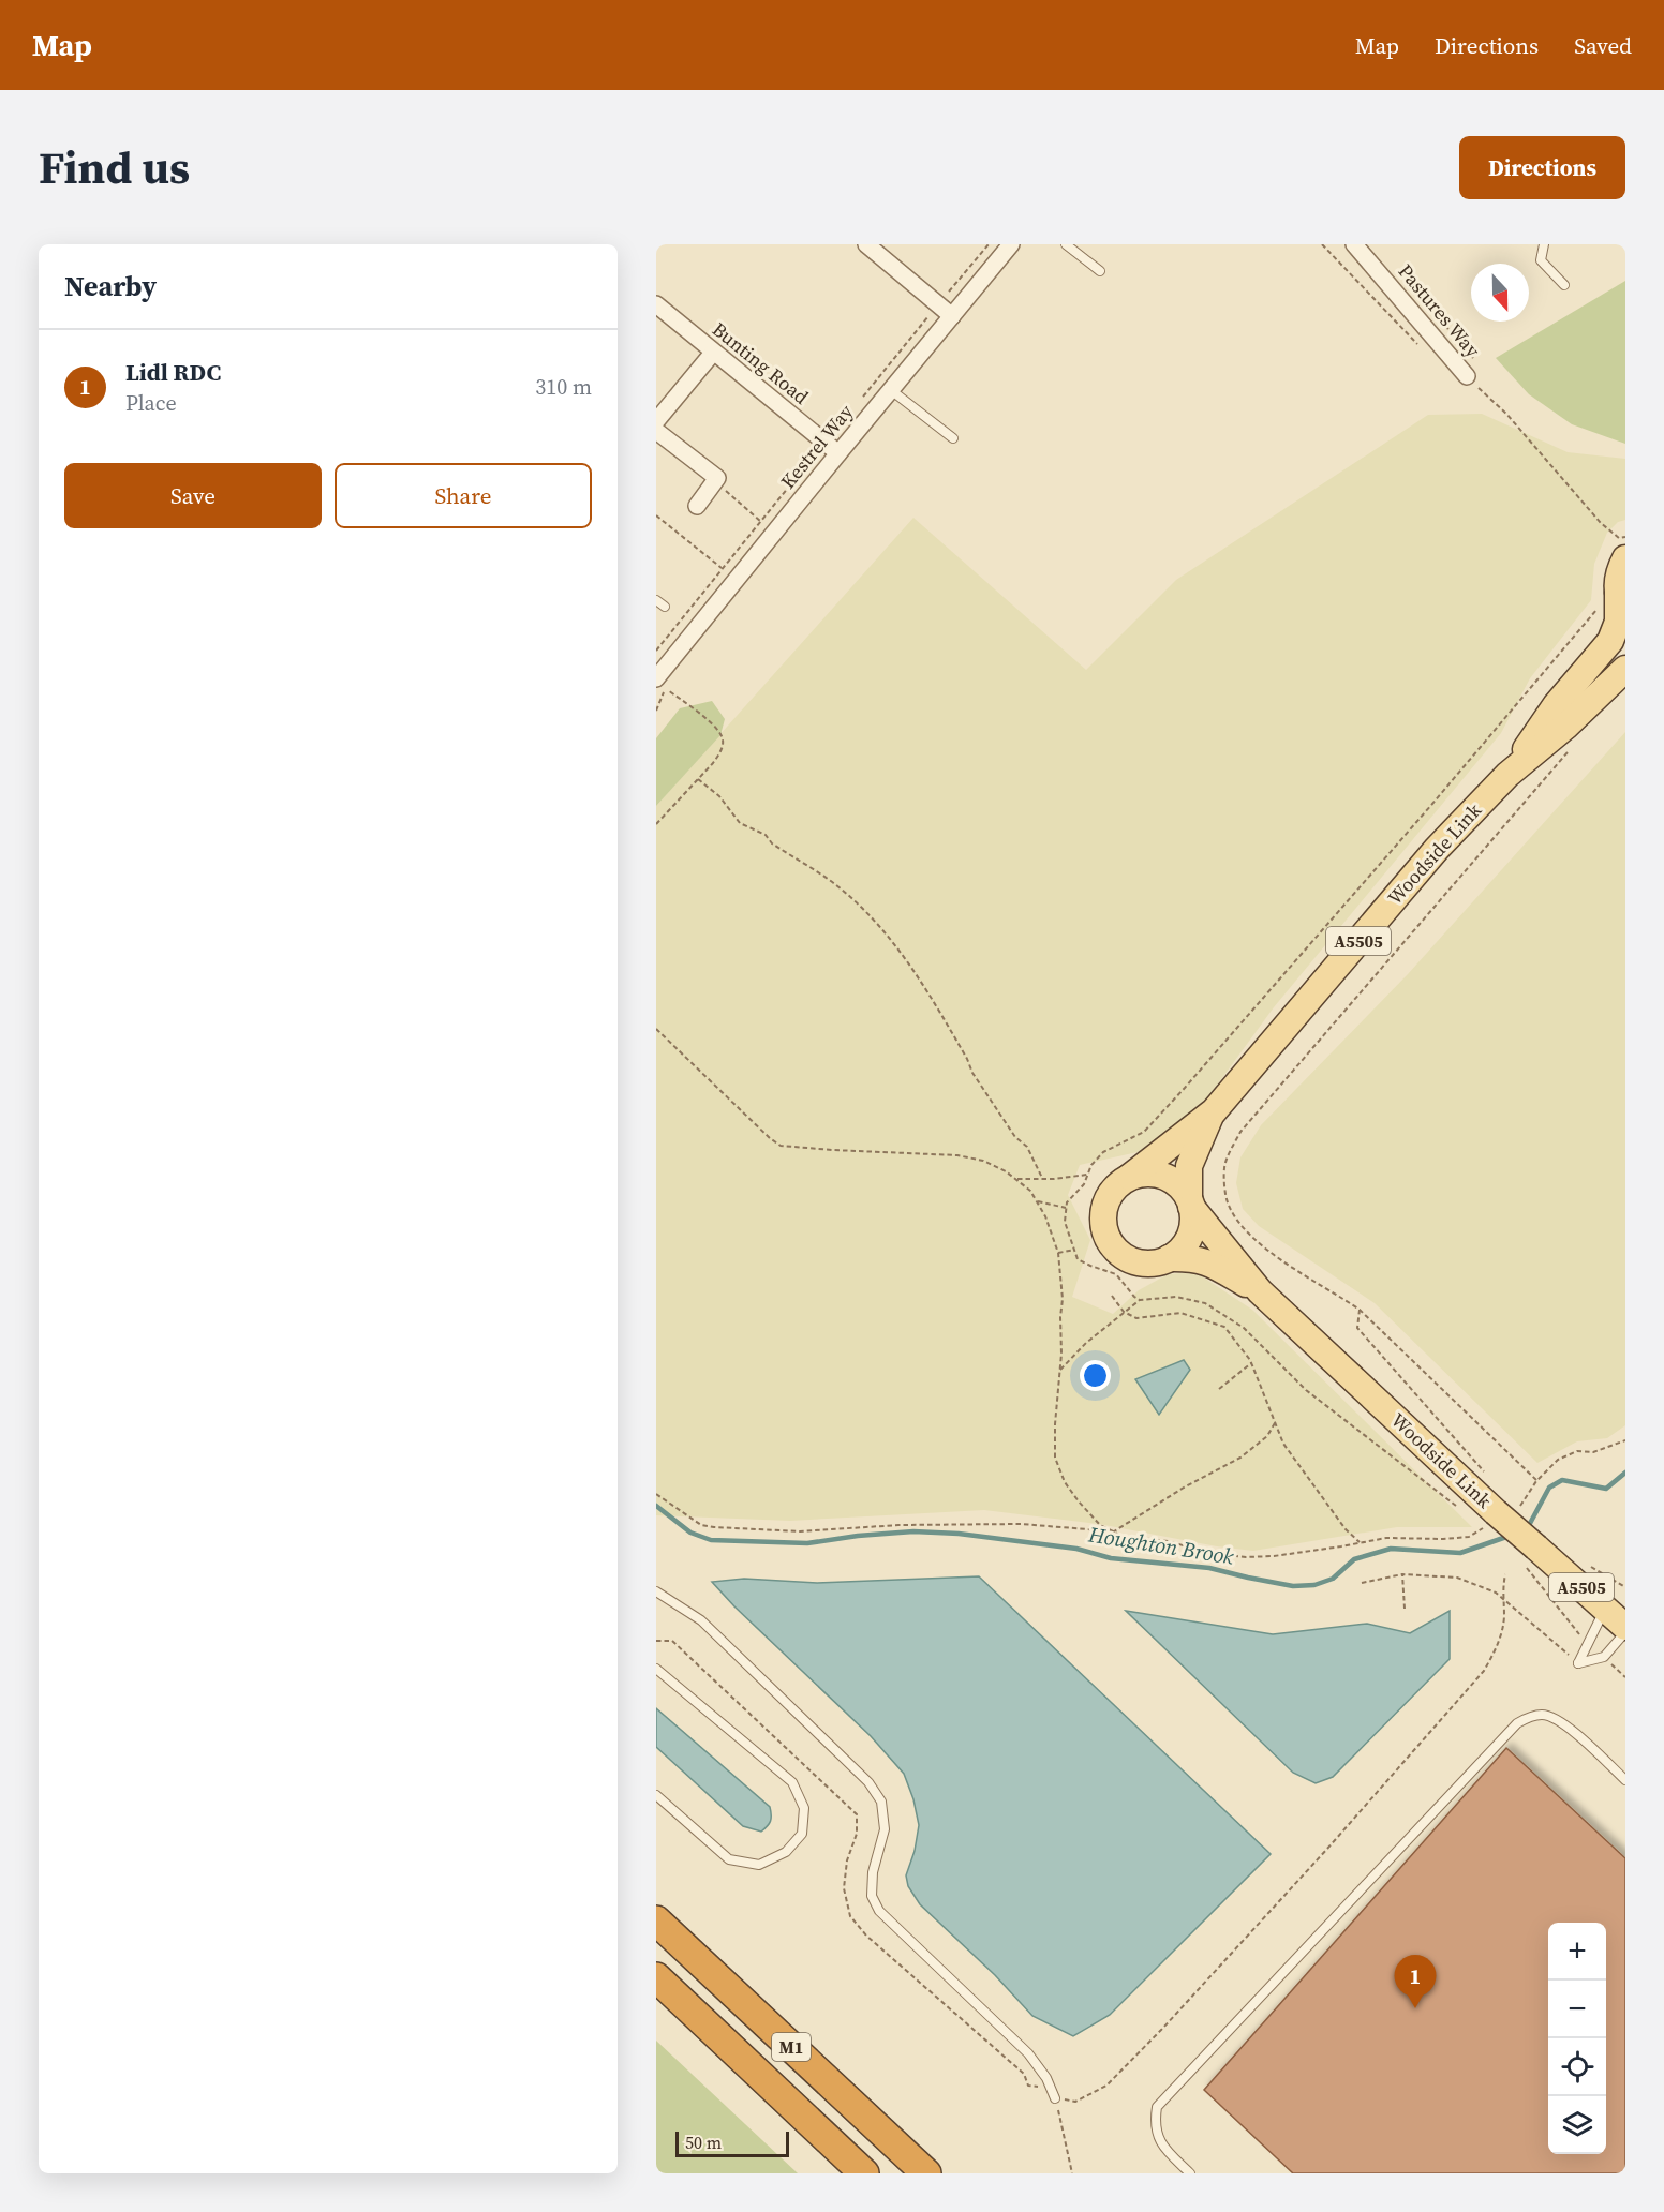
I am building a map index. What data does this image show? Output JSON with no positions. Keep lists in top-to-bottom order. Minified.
{"streets":{"highway":["M1"],"main road":["Woodside Link","A5505"],"street":["Pastures Way","Bunting Road","Kestrel Way"]},"crossings":[["Bunting Road","Kestrel Way"],["Woodside Link","A5505"]],"water":["Houghton Brook"],"scale_bar":"50 m","north":"bottom","page":{"header":"Map","nav":["Map","Directions","Saved"],"title":"Find us","buttons":["Directions",["Save","Share"]],"heading":"Nearby","list":[{"mark":"1","name":"Lidl RDC","note":"Place","value":"310 m"}],"map_buttons":["+","−"],"pins":"1","scale":"50 m"}}
